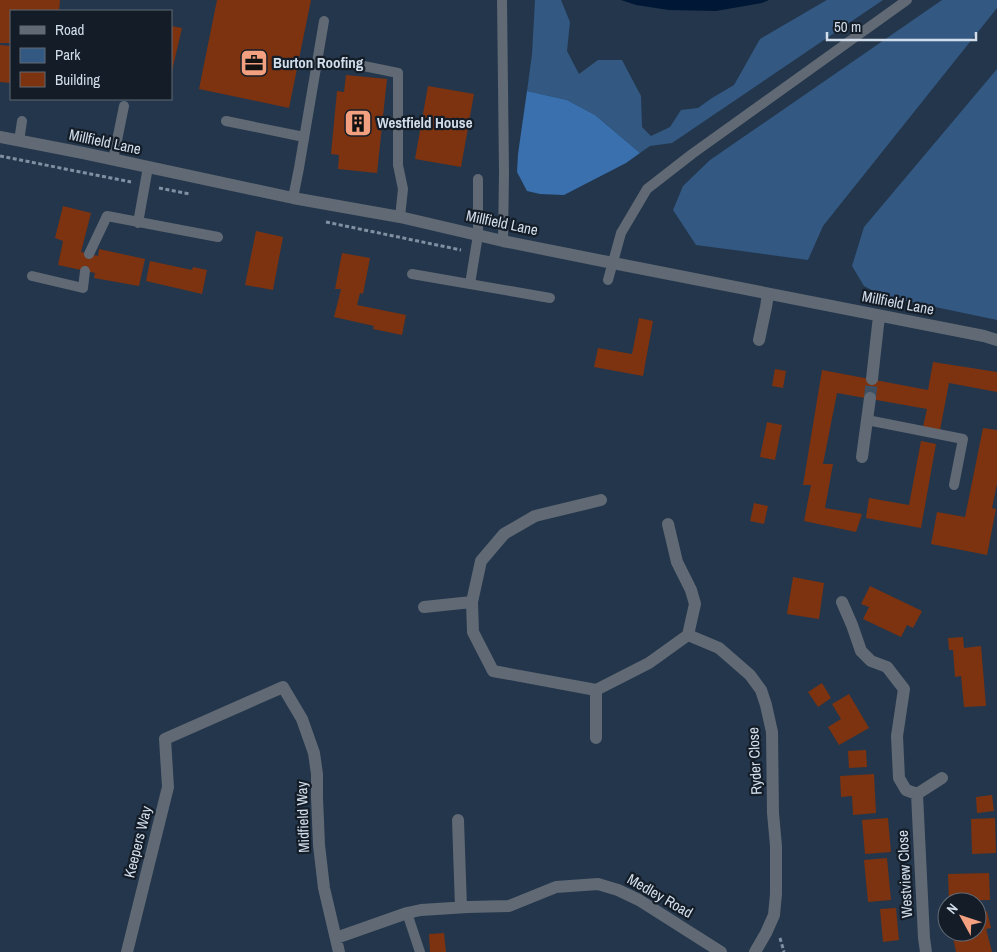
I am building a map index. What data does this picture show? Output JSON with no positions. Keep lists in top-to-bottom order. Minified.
{"streets":{"street":["Millfield Lane","Ryder Close","Midfield Way","Keepers Way","Westview Close","Medley Road"]},"crossings":[["Midfield Way","Keepers Way"],["Midfield Way","Medley Road"]],"places":{"office":["Burton Roofing"],"building":["Westfield House"]},"legend":["Road","Park","Building"],"scale_bar":"50 m","north":"top left"}
